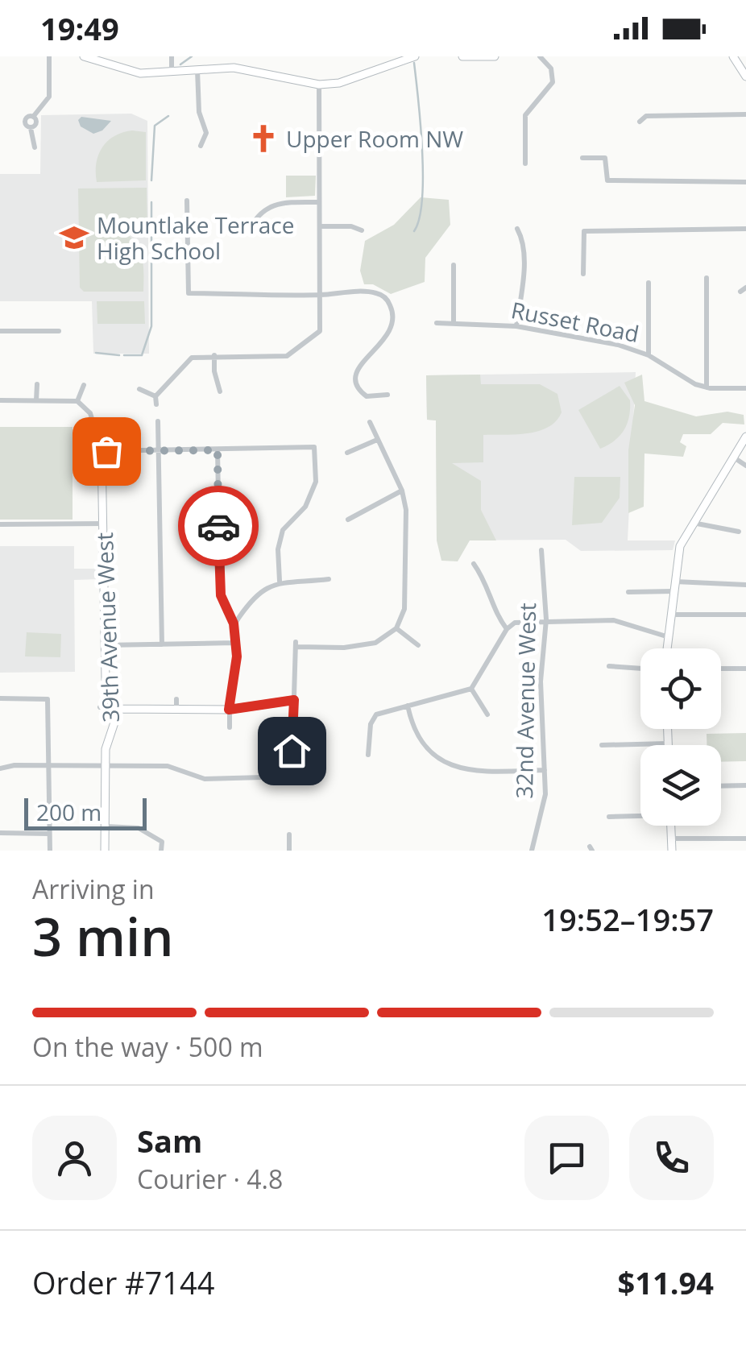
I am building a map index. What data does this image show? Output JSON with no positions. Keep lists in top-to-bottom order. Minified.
{"streets":{"street":["Russet Road","39th Avenue West","32nd Avenue West"]},"places":{"church":["Upper Room NW"],"school or university":["Mountlake Terrace High School"]},"scale_bar":"200 m","page":{"status":"19:49","scale":"200 m","heading":["3 min","Arriving in","19:52–19:57"],"panel":["Sam","Courier · 4.8","Order #7144","$11.94"],"bar":"On the way · 500 m"}}
